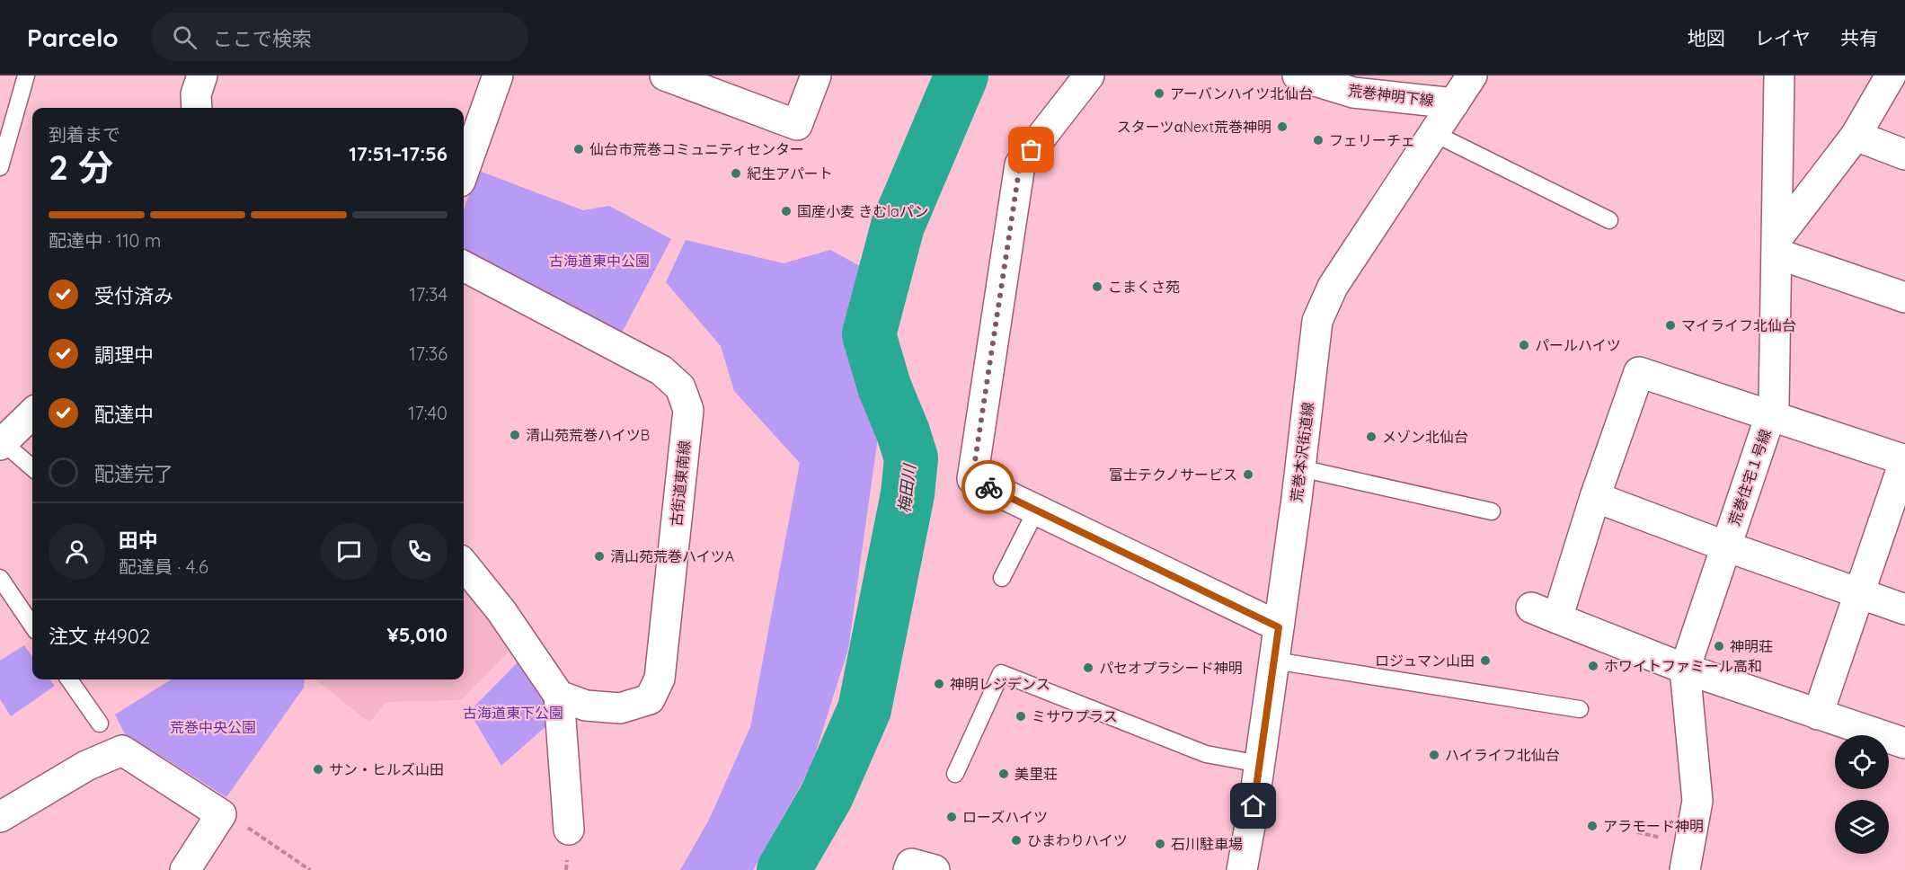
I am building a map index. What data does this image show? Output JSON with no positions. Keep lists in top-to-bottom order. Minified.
{"streets":{"street":["荒巻神明下線","荒巻本沢街道線","荒巻住宅１号線","古街道東南線"]},"crossings":[["荒巻神明下線","荒巻本沢街道線"]],"water":["梅田川"],"parks":["古海道東中公園","古海道東下公園","荒巻中央公園"],"places":["アーバンハイツ北仙台","スターツαNext荒巻神明","フェリーチェ","仙台市荒巻コミュニティセンター","紀生アパート","国産小麦 きむlaパン","こまくさ苑","マイライフ北仙台","パールハイツ","清山苑荒巻ハイツB","メゾン北仙台","富士テクノサービス","清山苑荒巻ハイツA","神明荘","ロジュマン山田","ホワイトファミール高和","パセオプラシード神明","神明レジデンス","ミサワプラス","ハイライフ北仙台","サン・ヒルズ山田","美里荘","ローズハイツ","アラモード神明","ひまわりハイツ","石川駐車場"],"page":{"header":"Parcelo","search":"ここで検索","nav":["地図","レイヤ","共有"],"heading":["2 分","到着まで","17:51–17:56"],"panel":["田中","配達員 · 4.6","注文 #4902","¥5,010"],"bar":"配達中 · 110 m","list":[["受付済み","17:34"],["調理中","17:36"],["配達中","17:40"],"配達完了"]}}
